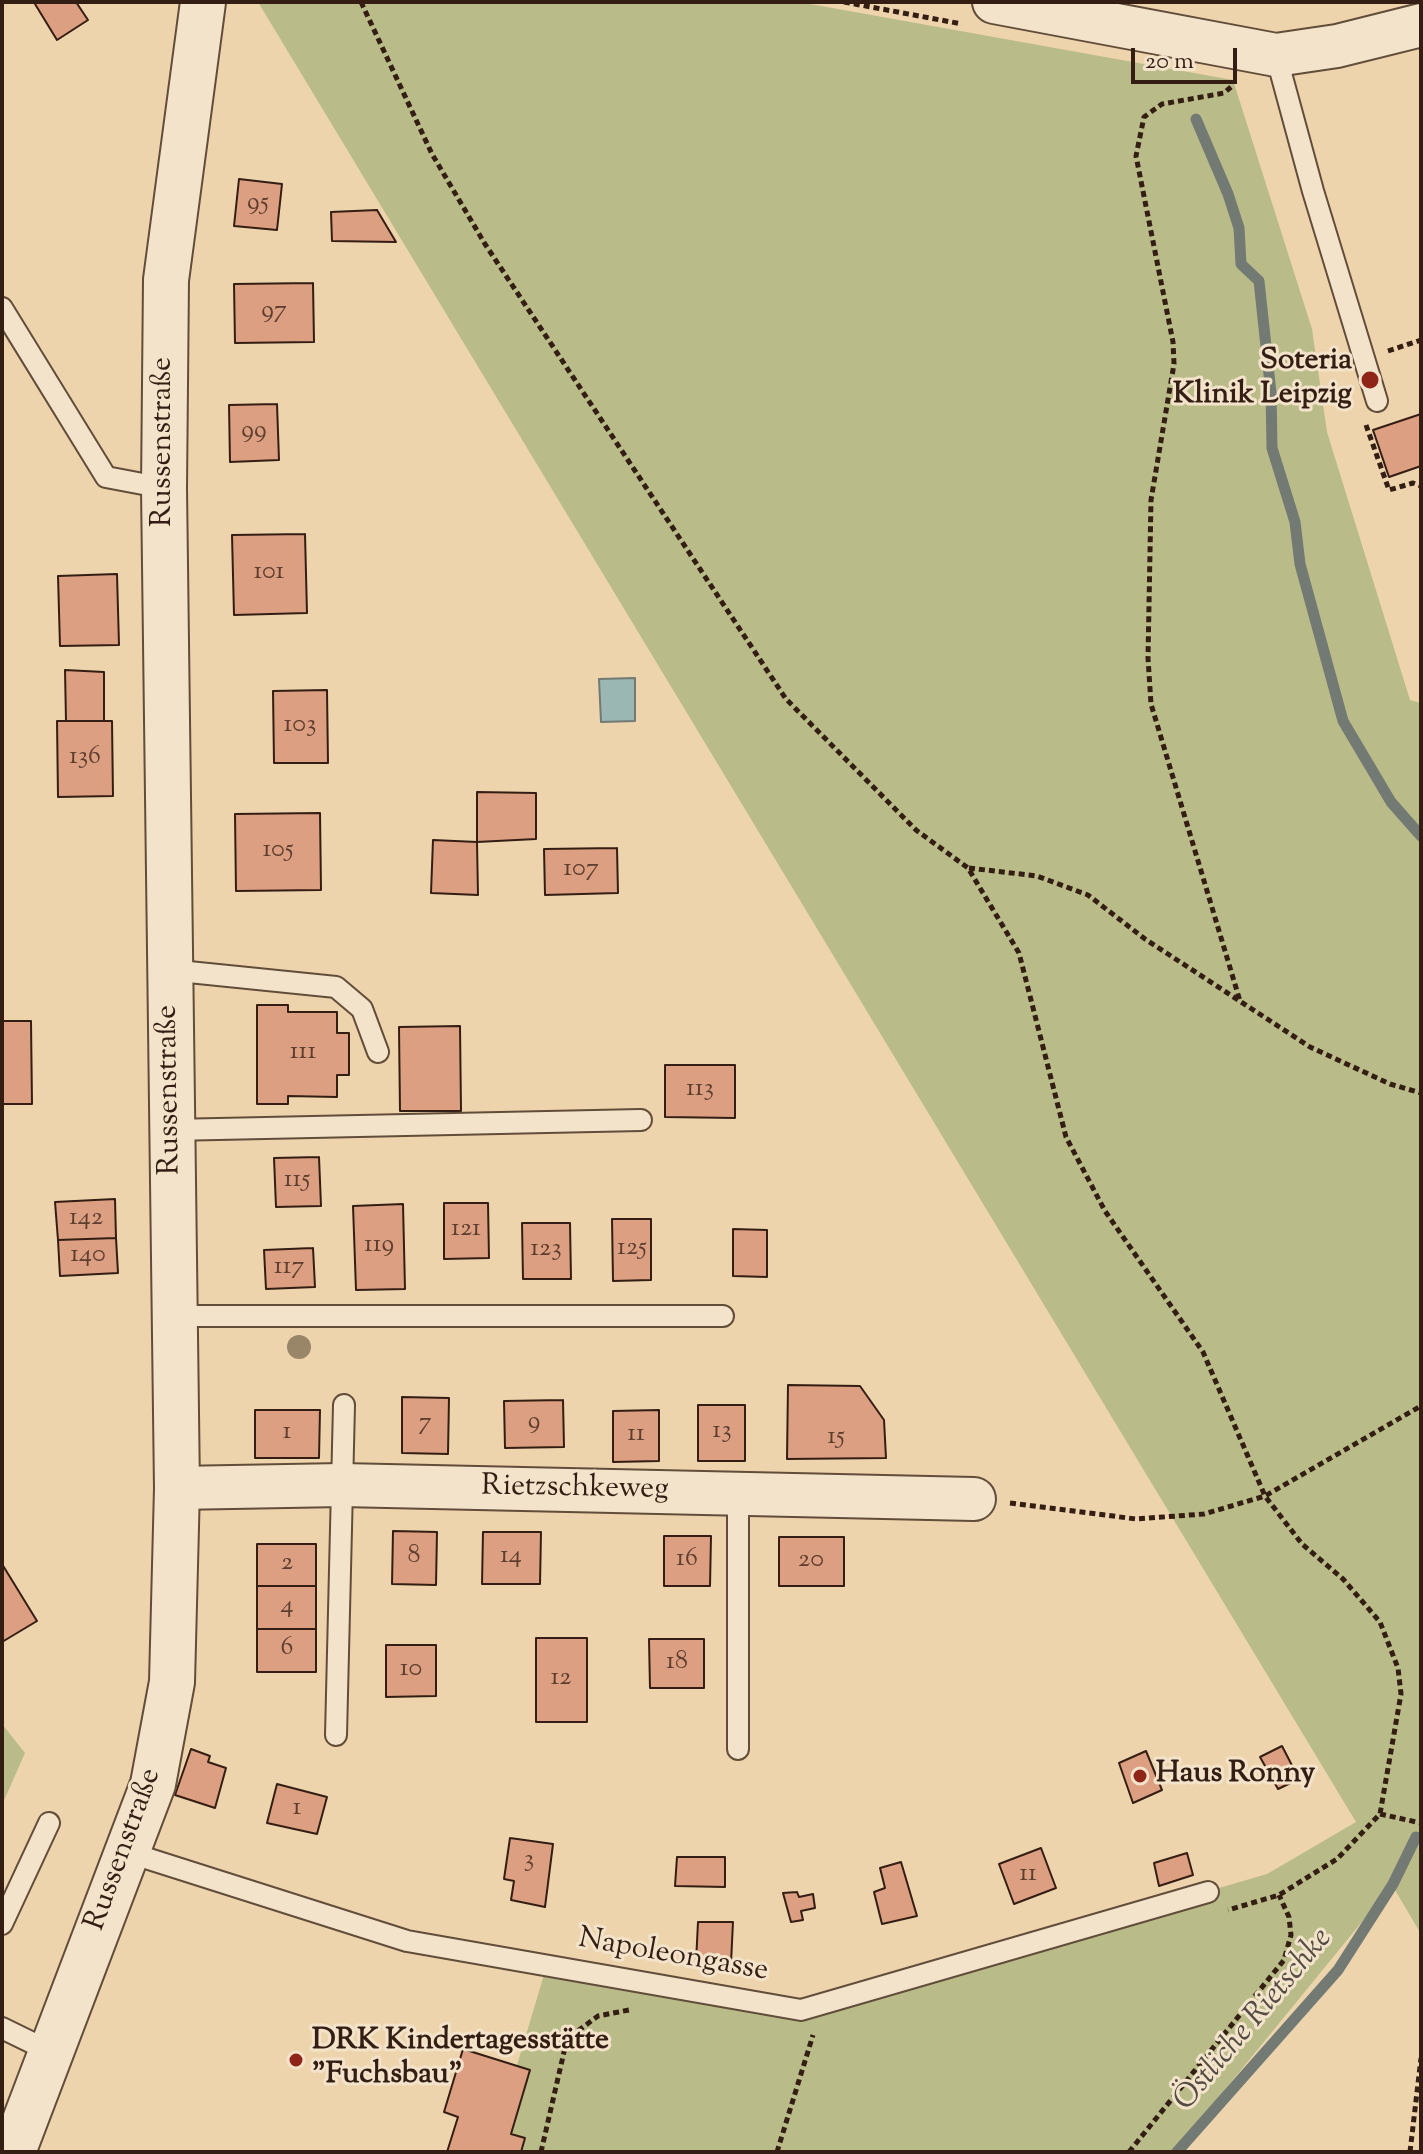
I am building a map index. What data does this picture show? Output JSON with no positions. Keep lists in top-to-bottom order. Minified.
{"streets":{"street":["Russenstraße","Rietzschkeweg"],"lane":["Napoleongasse"]},"crossings":[["Russenstraße","Rietzschkeweg"],["Russenstraße","Napoleongasse"]],"water":["Östliche Rietschke"],"places":["Soteria Klinik Leipzig","Haus Ronny","DRK Kindertagesstätte \"Fuchsbau\""],"house_numbers":["95","97","99","101","103","136","105","107","111","113","115","142","121","119","125","123","140","117","9","7","13","1","11","15","8","14","16","20","2","4","6","18","10","12","1","3","11"],"scale_bar":"20 m"}
